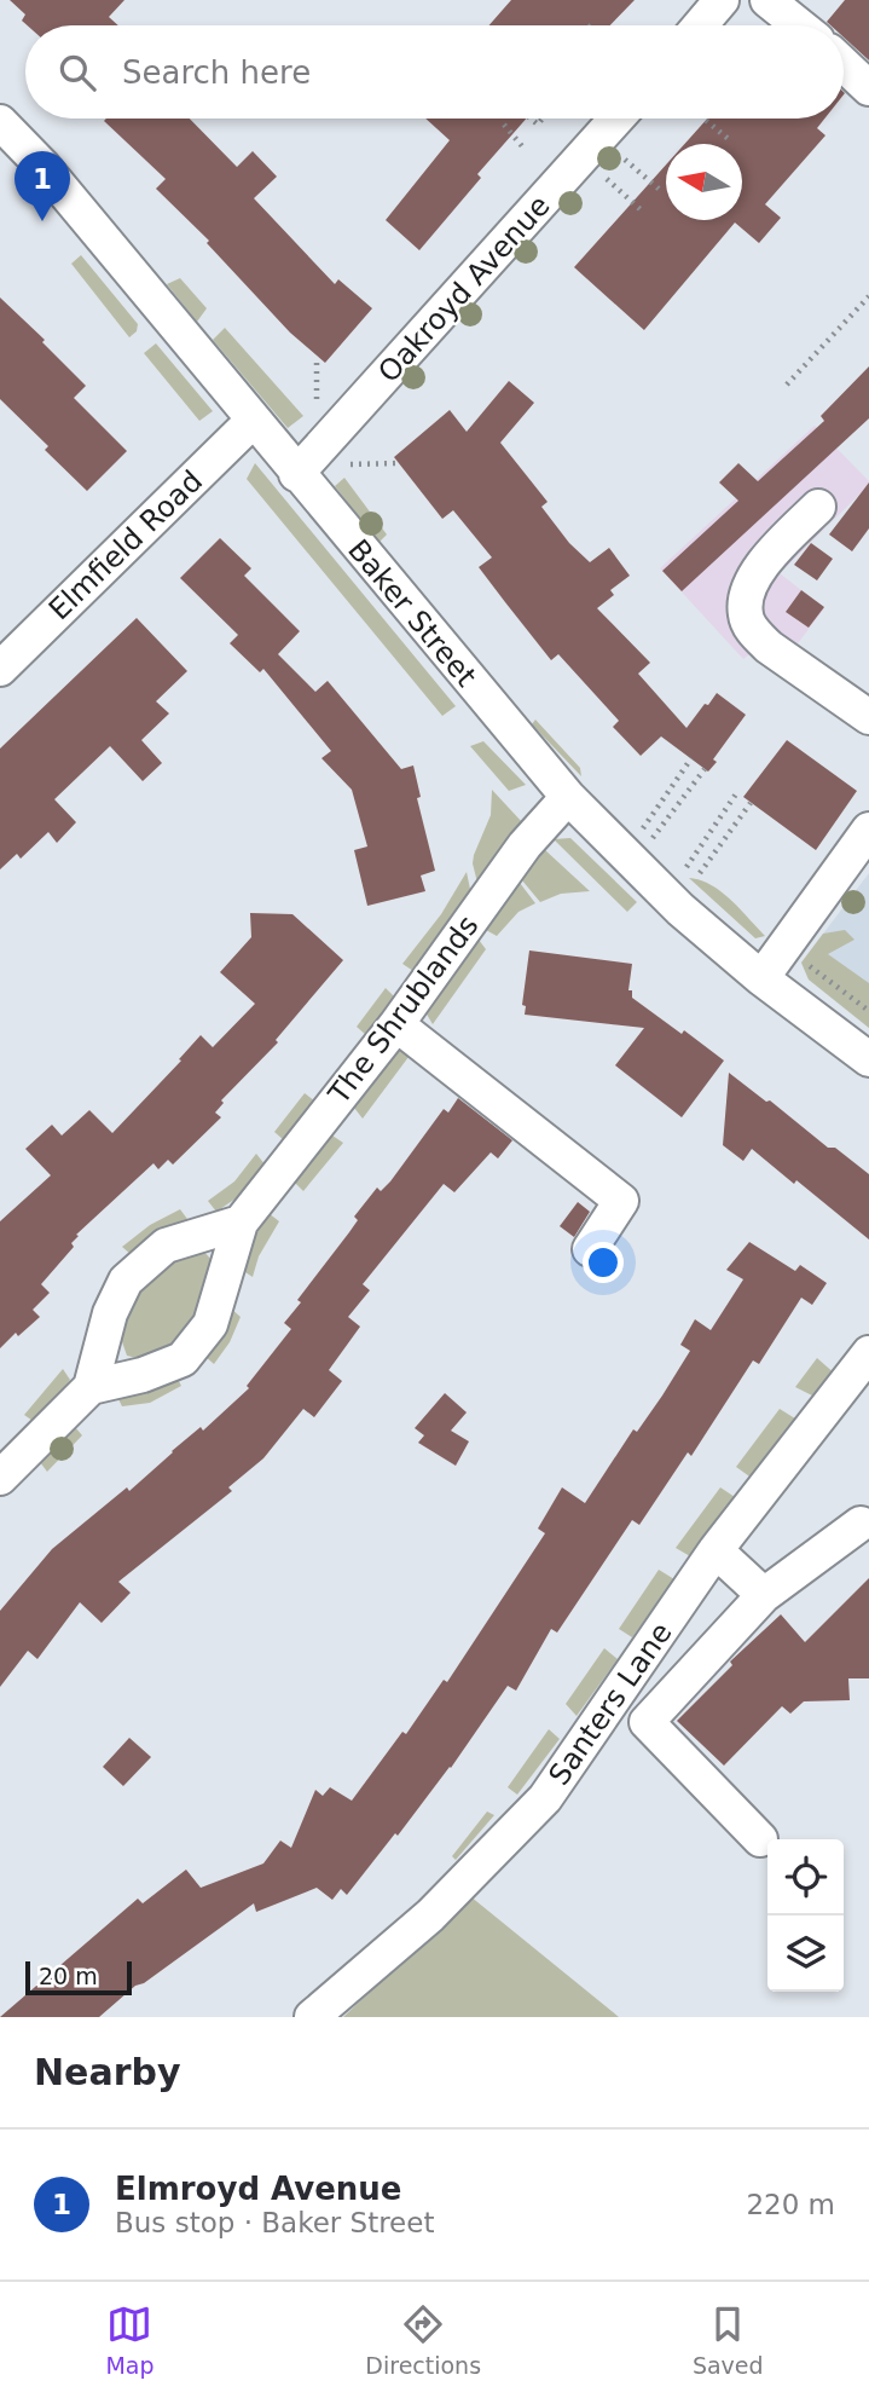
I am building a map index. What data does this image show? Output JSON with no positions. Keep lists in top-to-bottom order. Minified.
{"streets":{"street":["Oakroyd Avenue","Elmfield Road","Baker Street","The Shrublands","Santers Lane"]},"crossings":[["Oakroyd Avenue","Baker Street"],["Elmfield Road","Baker Street"],["Baker Street","The Shrublands"]],"scale_bar":"20 m","north":"left","page":{"search":"Search here","pins":"1","scale":"20 m","heading":"Nearby","list":[{"mark":"1","name":"Elmroyd Avenue","note":"Bus stop · Baker Street","value":"220 m"}],"nav":["Map","Directions","Saved"]}}
